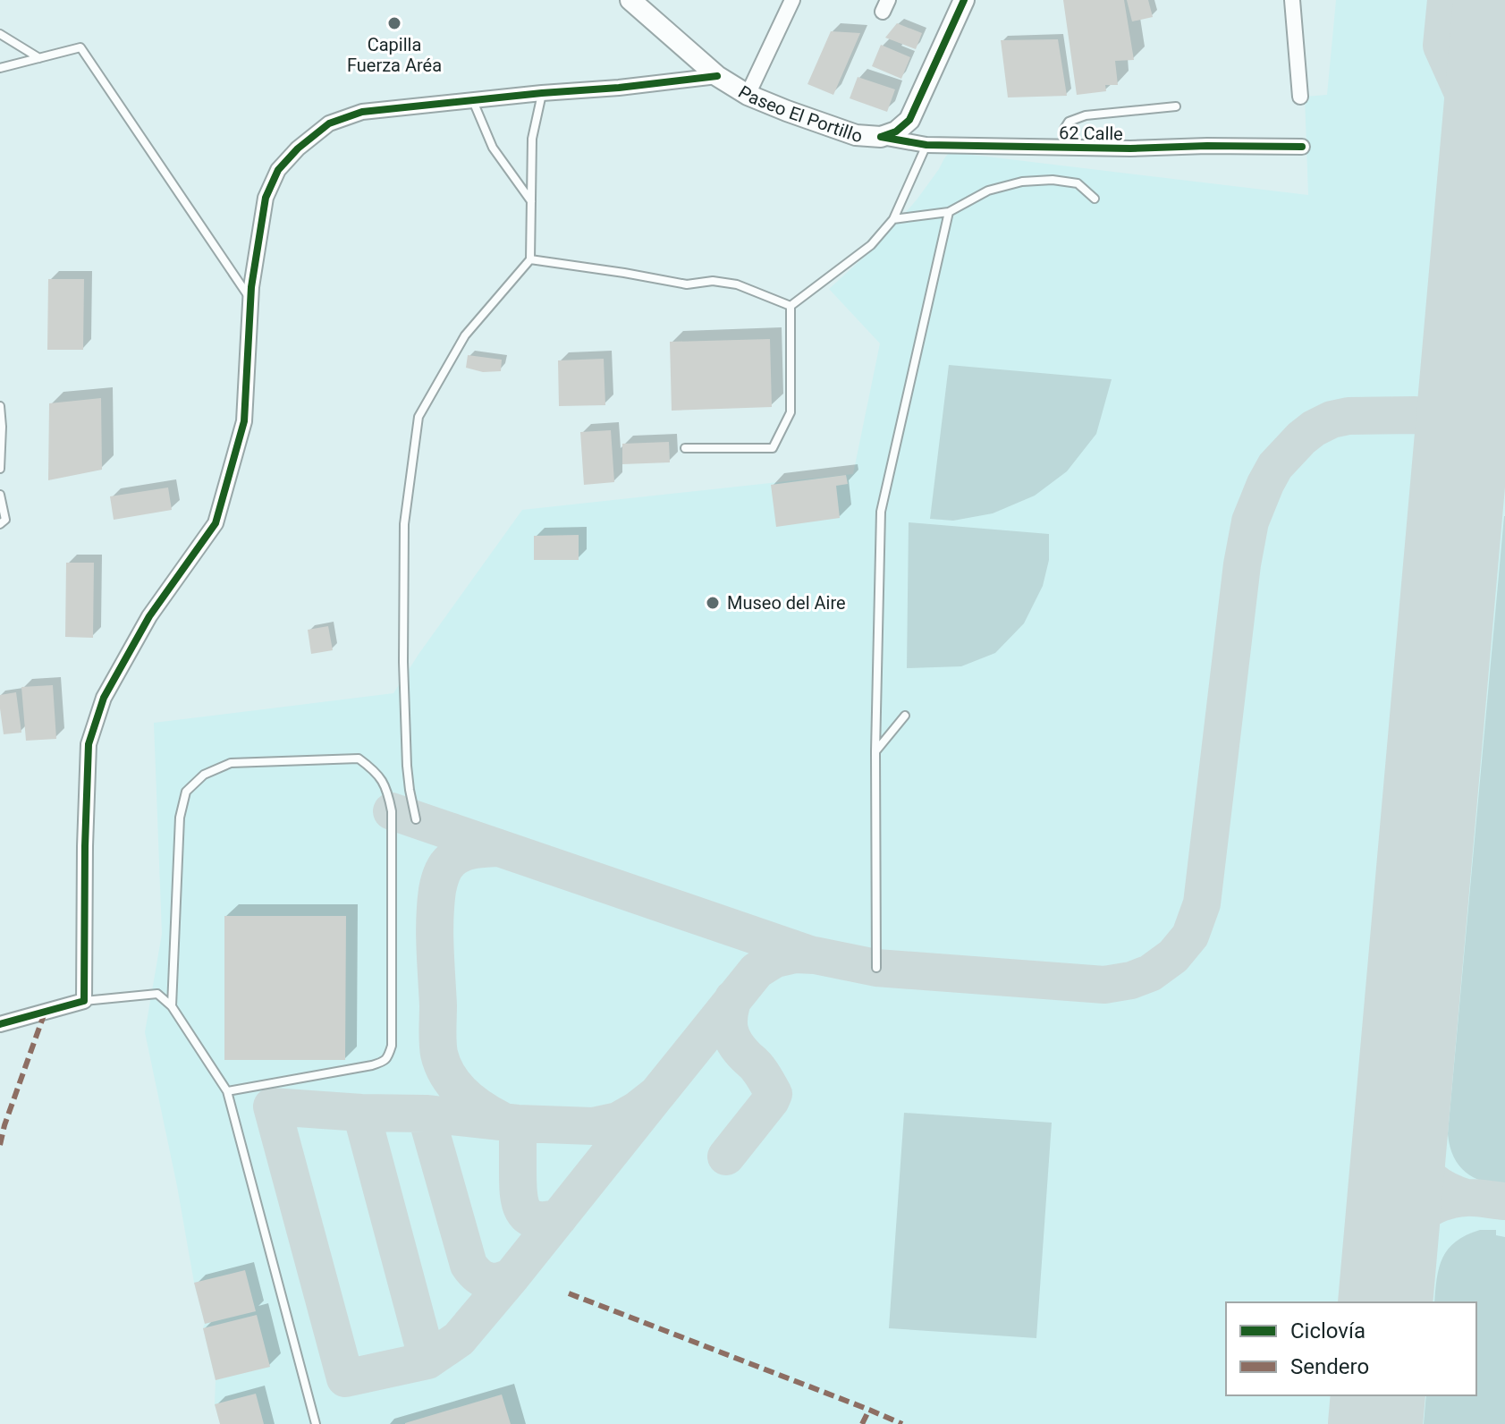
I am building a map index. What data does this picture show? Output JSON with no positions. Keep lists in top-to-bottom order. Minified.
{"streets":{"main road":["Paseo El Portillo"],"street":["62 Calle"]},"crossings":[["Paseo El Portillo","62 Calle"]],"places":["Capilla Fuerza Aréa","Museo del Aire"],"legend":["Ciclovía","Sendero"]}
